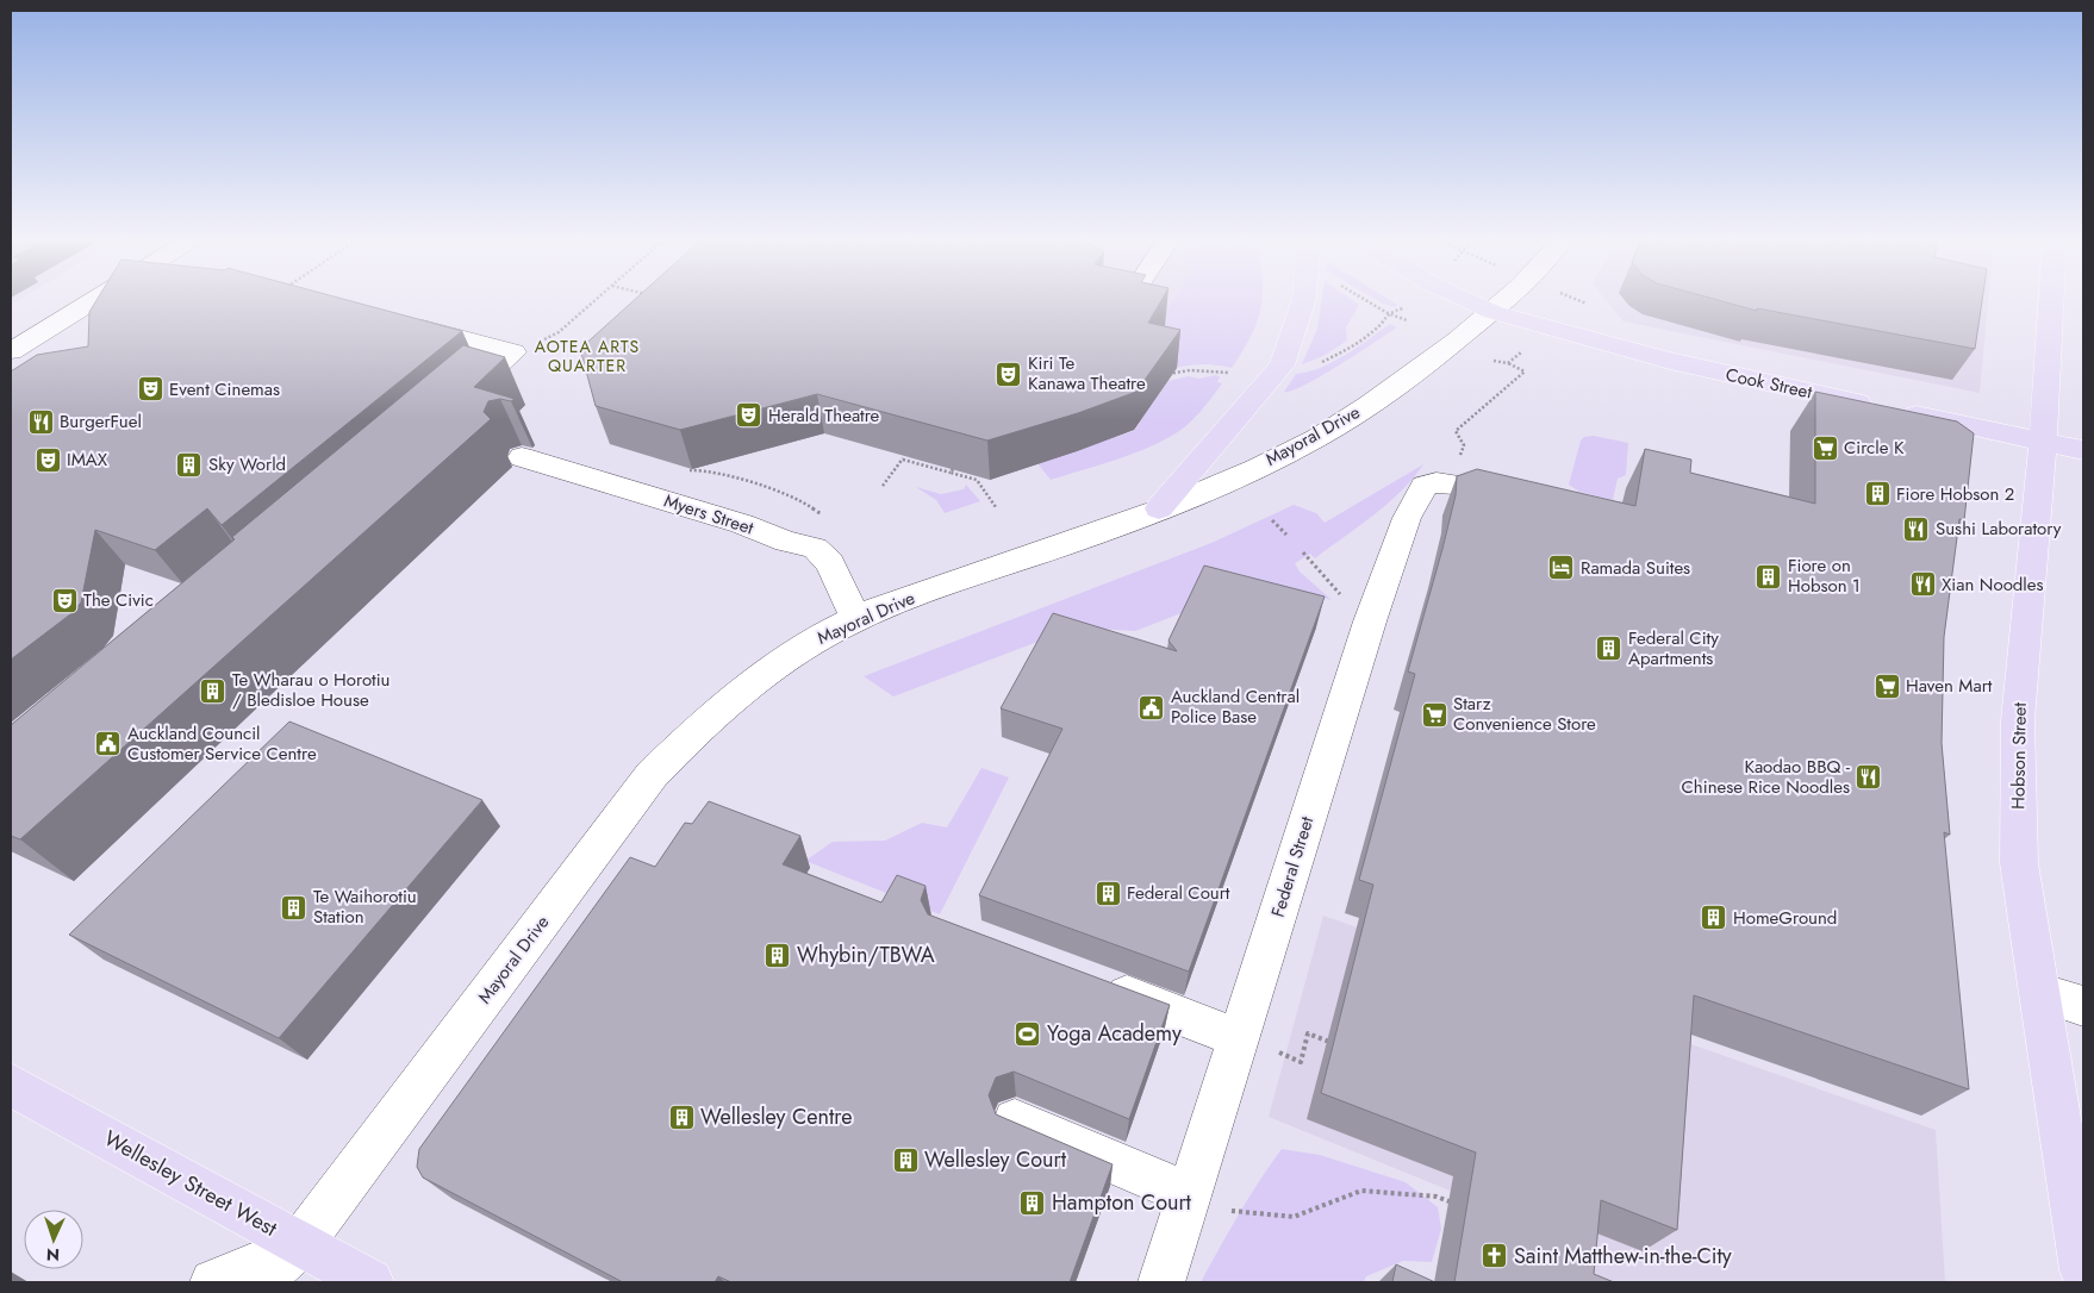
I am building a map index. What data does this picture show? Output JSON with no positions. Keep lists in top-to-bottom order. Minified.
{"streets":{"main road":["Cook Street","Hobson Street","Wellesley Street West"],"street":["Mayoral Drive","Myers Street","Federal Street"]},"crossings":[["Cook Street","Mayoral Drive"],["Cook Street","Hobson Street"],["Mayoral Drive","Myers Street"],["Mayoral Drive","Wellesley Street West"]],"districts":["AOTEA ARTS QUARTER"],"places":{"theatre":["Kiri Te Kanawa Theatre","Event Cinemas","Herald Theatre","IMAX","The Civic"],"restaurant":["BurgerFuel","Sushi Laboratory","Xian Noodles","Kaodao BBQ - Chinese Rice Noodles"],"supermarket":["Circle K","Haven Mart","Starz Convenience Store"],"building":["Sky World","Fiore Hobson 2","Fiore on Hobson 1","Federal City Apartments","Te Wharau o Horotiu / Bledisloe House","Federal Court","Te Waihorotiu Station","HomeGround","Whybin/TBWA","Wellesley Centre","Wellesley Court","Hampton Court"],"hotel":["Ramada Suites"],"public building":["Auckland Central Police Base","Auckland Council Customer Service Centre"],"sports":["Yoga Academy"],"church":["Saint Matthew-in-the-City"]},"north":"bottom"}
